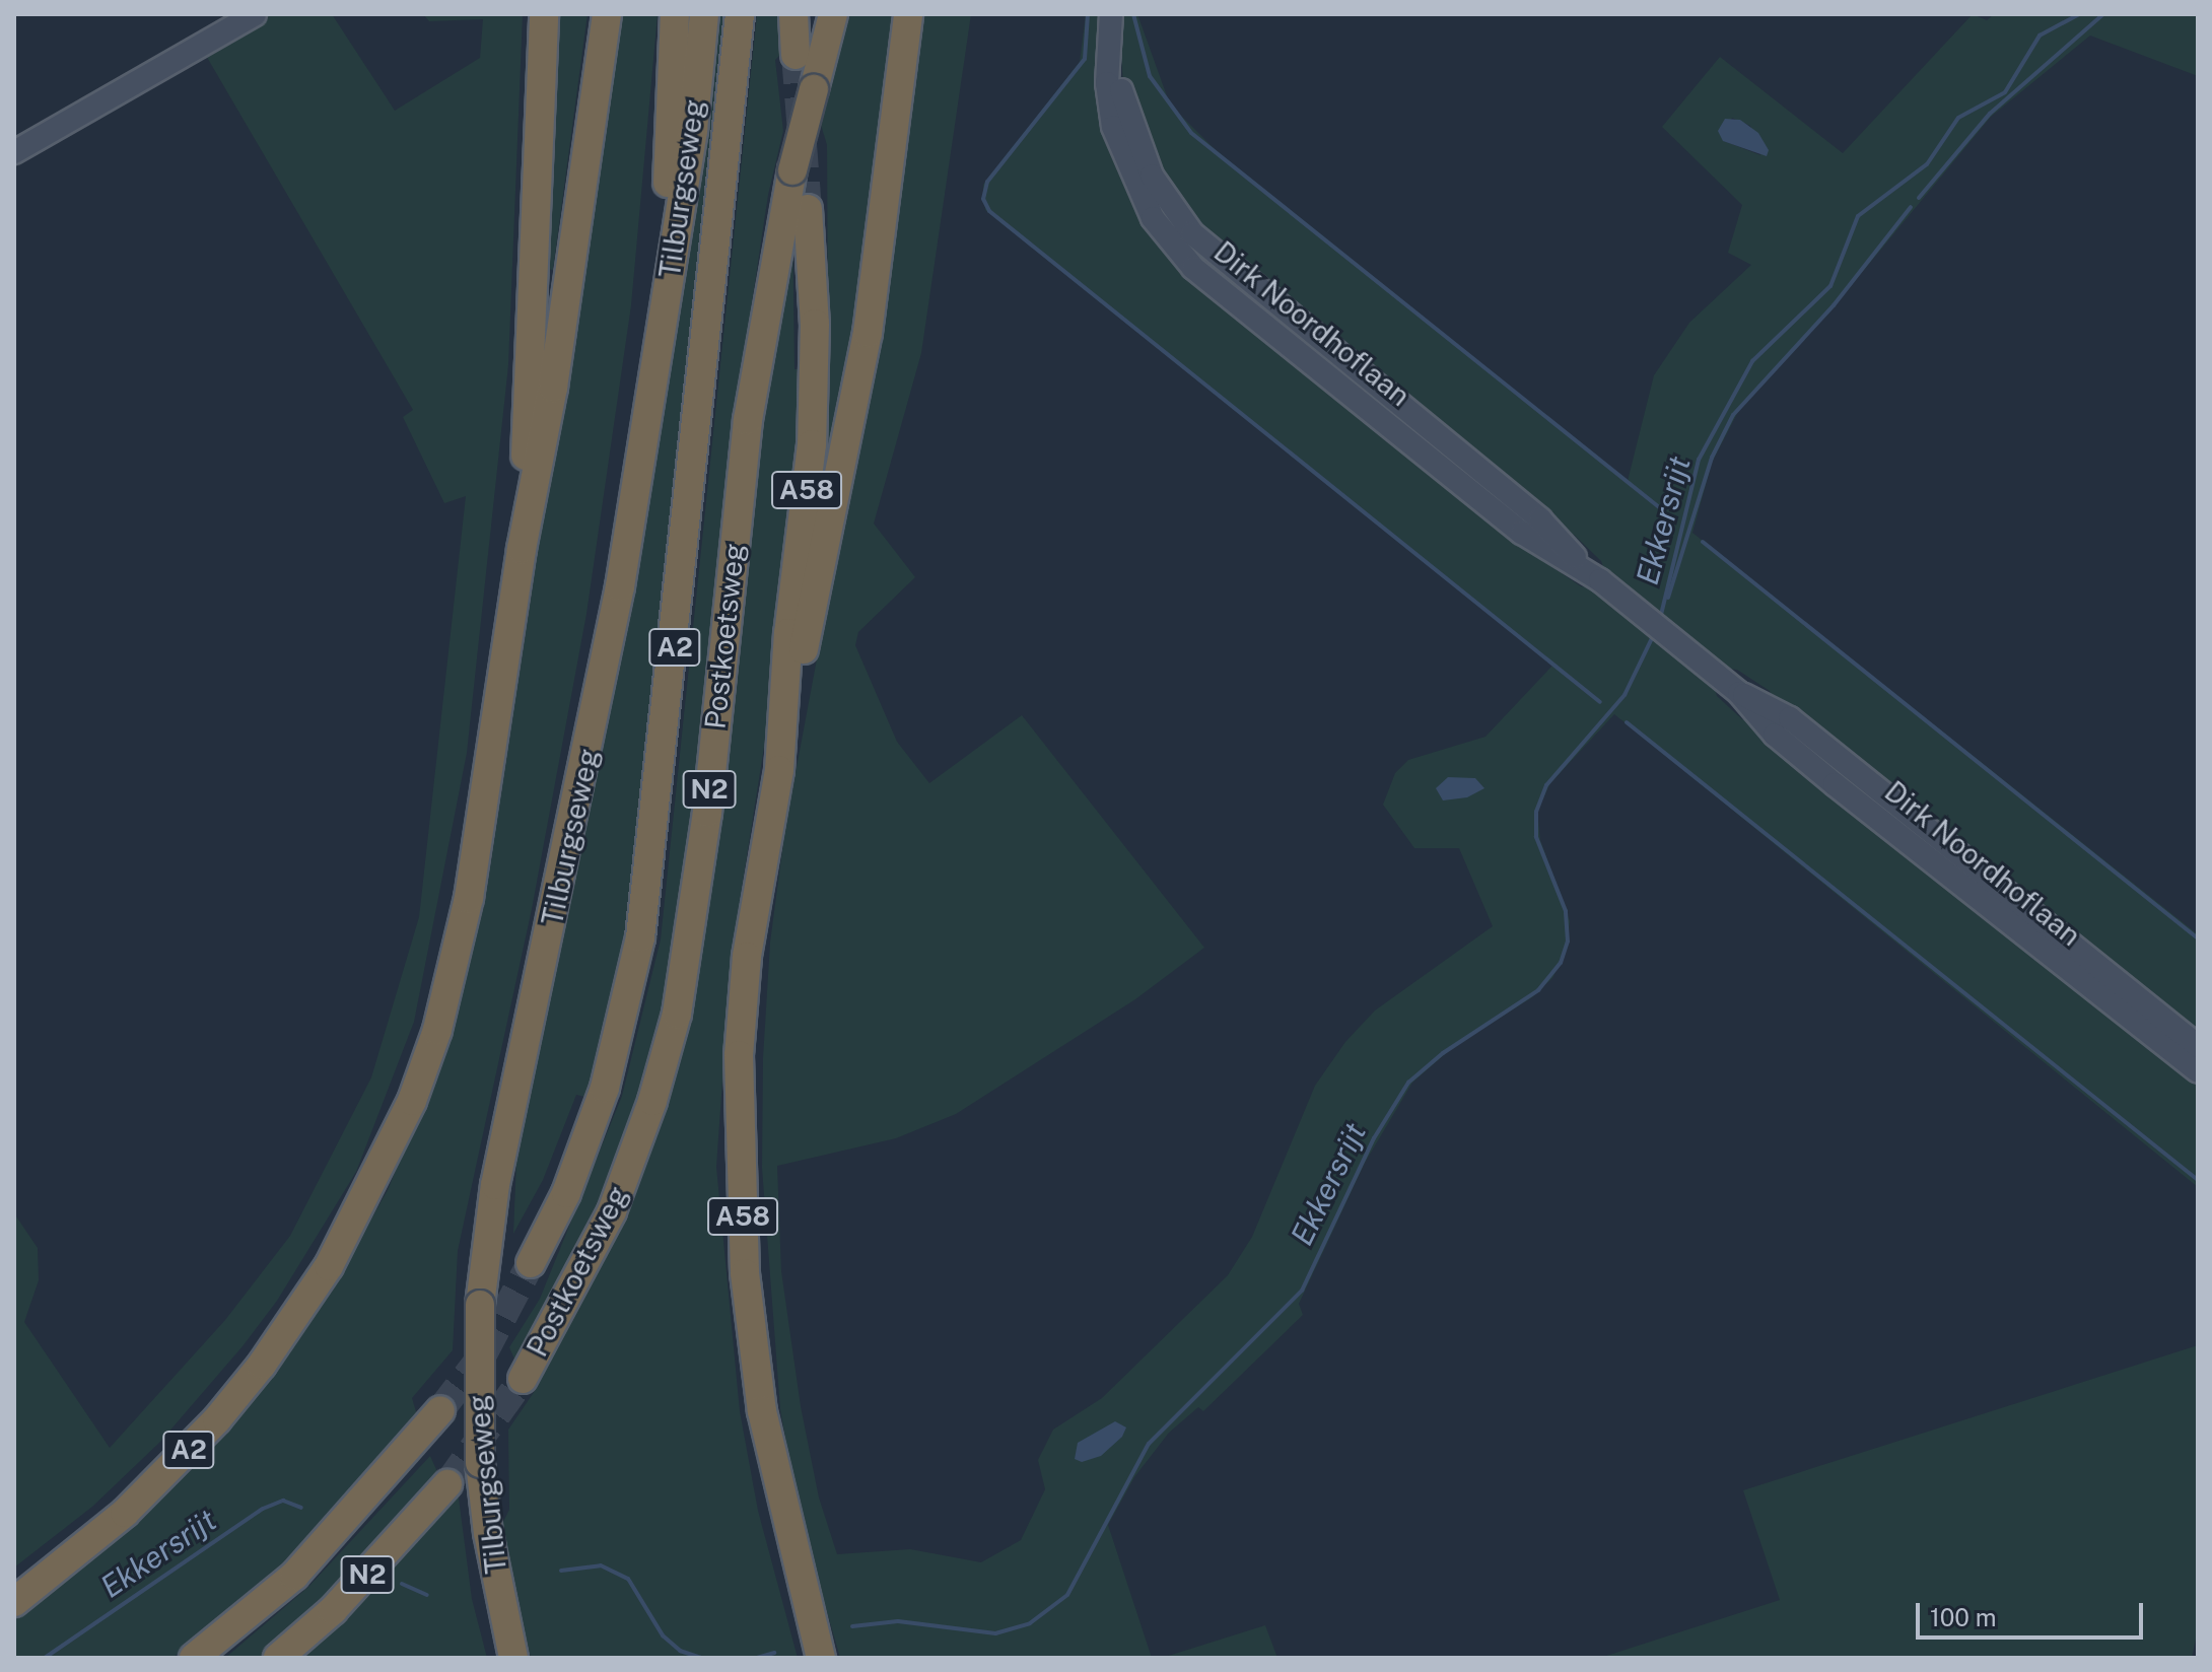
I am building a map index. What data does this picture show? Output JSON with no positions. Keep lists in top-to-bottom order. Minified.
{"streets":{"highway":["Tilburgseweg","A58","Postkoetsweg","A2","N2"],"street":["Dirk Noordhoflaan"]},"water":["Ekkersrijt"],"scale_bar":"100 m"}
